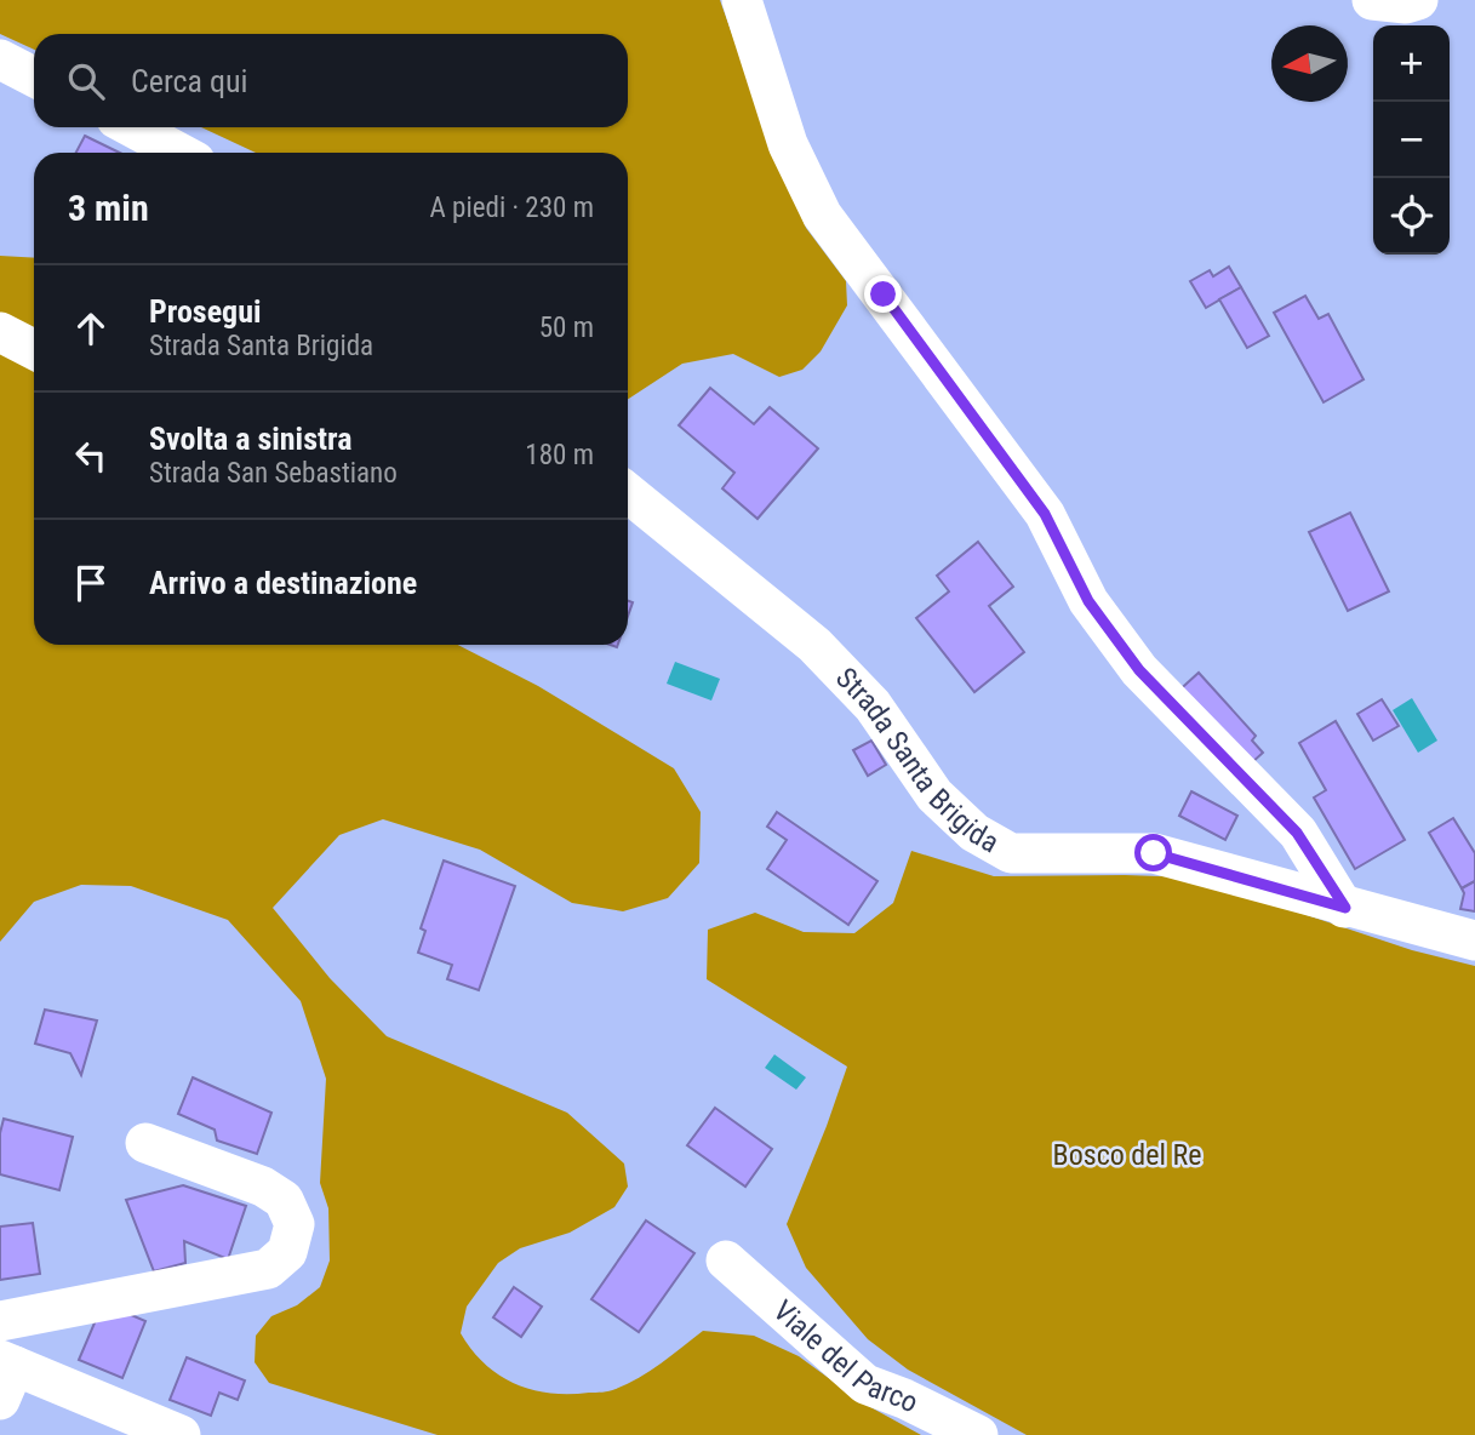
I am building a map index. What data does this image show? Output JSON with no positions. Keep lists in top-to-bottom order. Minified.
{"streets":{"street":["Strada Santa Brigida","Viale del Parco"]},"parks":["Bosco del Re"],"north":"left","page":{"map_buttons":["+","−"],"search":"Cerca qui","heading":["3 min","A piedi · 230 m"],"list":[["Prosegui","Strada Santa Brigida","50 m"],["Svolta a sinistra","Strada San Sebastiano","180 m"],"Arrivo a destinazione"]}}
